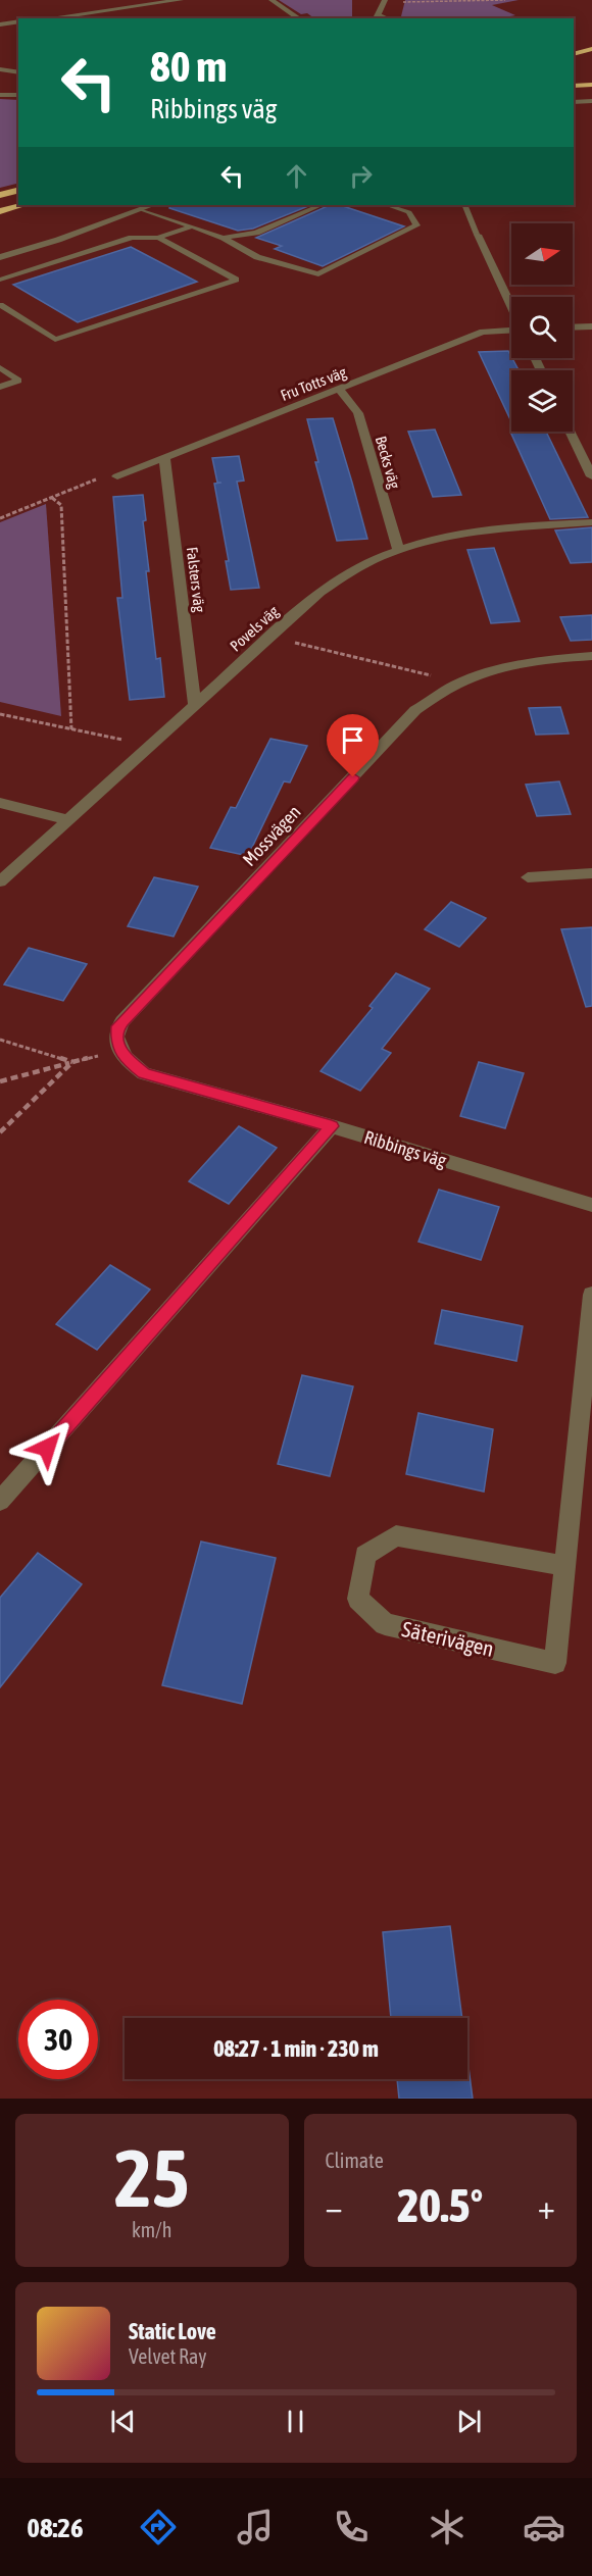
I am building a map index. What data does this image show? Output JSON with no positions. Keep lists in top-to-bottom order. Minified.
{"streets":{"street":["Fru Totts väg","Becks väg","Falsters väg","Povels väg","Mossvägen","Ribbings väg","Säterivägen"]},"crossings":[["Fru Totts väg","Becks väg"],["Fru Totts väg","Falsters väg"],["Becks väg","Povels väg"],["Falsters väg","Povels väg"],["Mossvägen","Ribbings väg"]],"north":"right","page":{"turn":["80 m","Ribbings väg"],"limit":"30","trip":"08:27 · 1 min · 230 m","tile":[["25","km/h"],"Climate"],"heat":["−","20.5°","+"],"song":["Static Love","Velvet Ray"],"tabs":"08:26"}}
